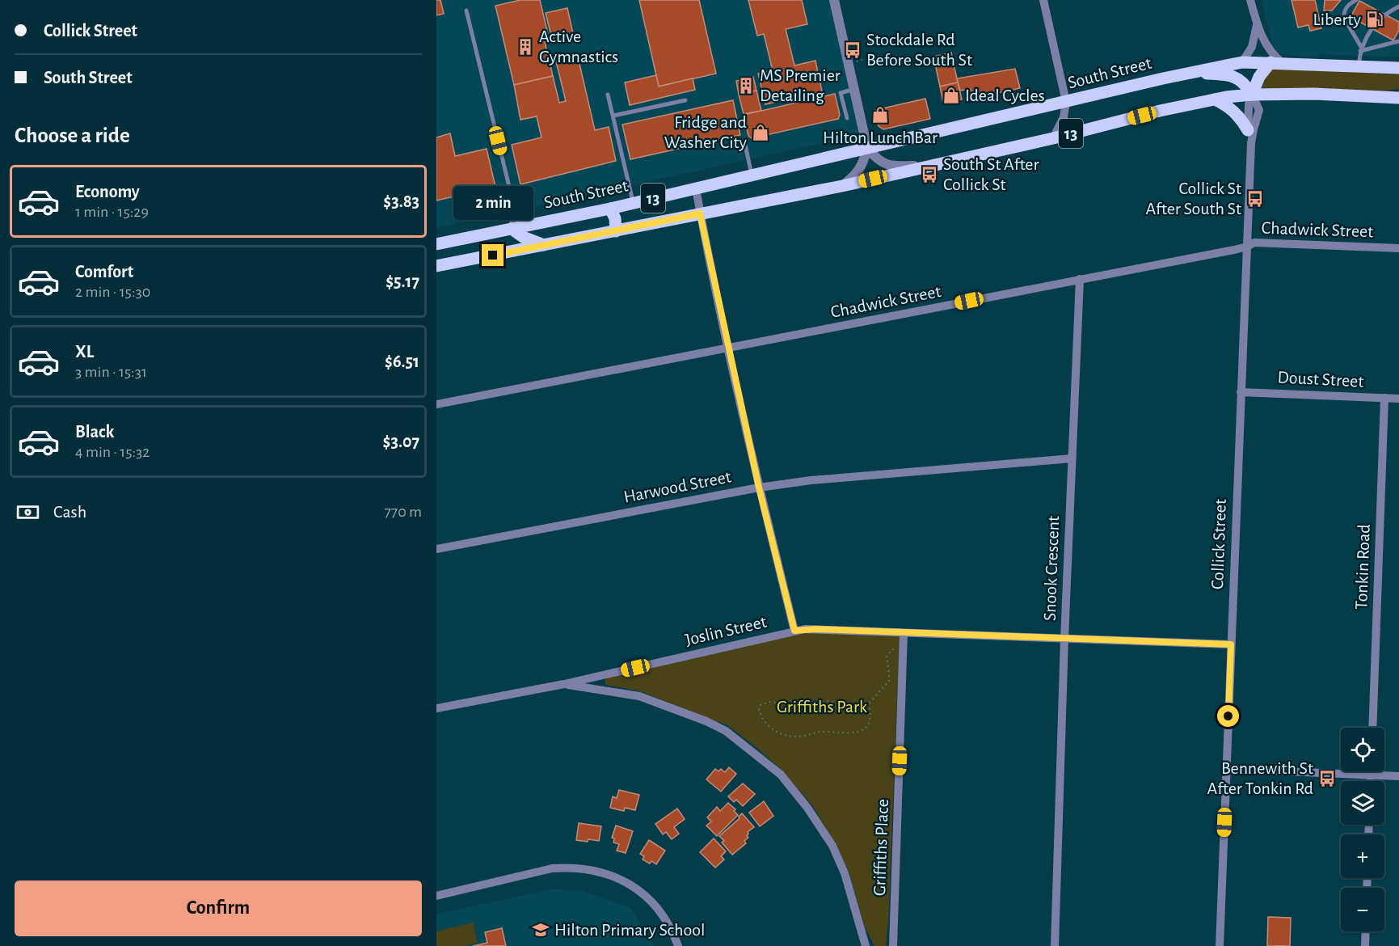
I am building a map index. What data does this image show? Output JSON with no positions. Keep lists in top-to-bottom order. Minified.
{"streets":{"main road":["South Street","13"],"street":["Chadwick Street","Doust Street","Harwood Street","Collick Street","Tonkin Road","Snook Crescent","Joslin Street","Griffiths Place"]},"crossings":[["13","Collick Street"],["Chadwick Street","Collick Street"],["Chadwick Street","Snook Crescent"],["Doust Street","Collick Street"],["Doust Street","Tonkin Road"],["Harwood Street","Snook Crescent"],["Collick Street","Joslin Street"],["Snook Crescent","Joslin Street"],["Joslin Street","Griffiths Place"]],"parks":["Griffiths Park"],"places":{"fuel station":["Liberty"],"building":["Active Gymnastics","MS Premier Detailing"],"bus stop":["Stockdale Rd Before South St","South St After Collick St","Collick St After South St","Bennewith St After Tonkin Rd"],"shop":["Ideal Cycles","Hilton Lunch Bar","Fridge and Washer City"],"school or university":["Hilton Primary School"]},"page":{"banner":["Collick Street","South Street"],"heading":"Choose a ride","list":[{"name":"Economy","note":"1 min · 15:29","value":"$3.83"},{"name":"Comfort","note":"2 min · 15:30","value":"$5.17"},{"name":"XL","note":"3 min · 15:31","value":"$6.51"},{"name":"Black","note":"4 min · 15:32","value":"$3.07"}],"bubble":"2 min","pay":["Cash","770 m"],"map_buttons":["+","−"],"buttons":"Confirm"}}
